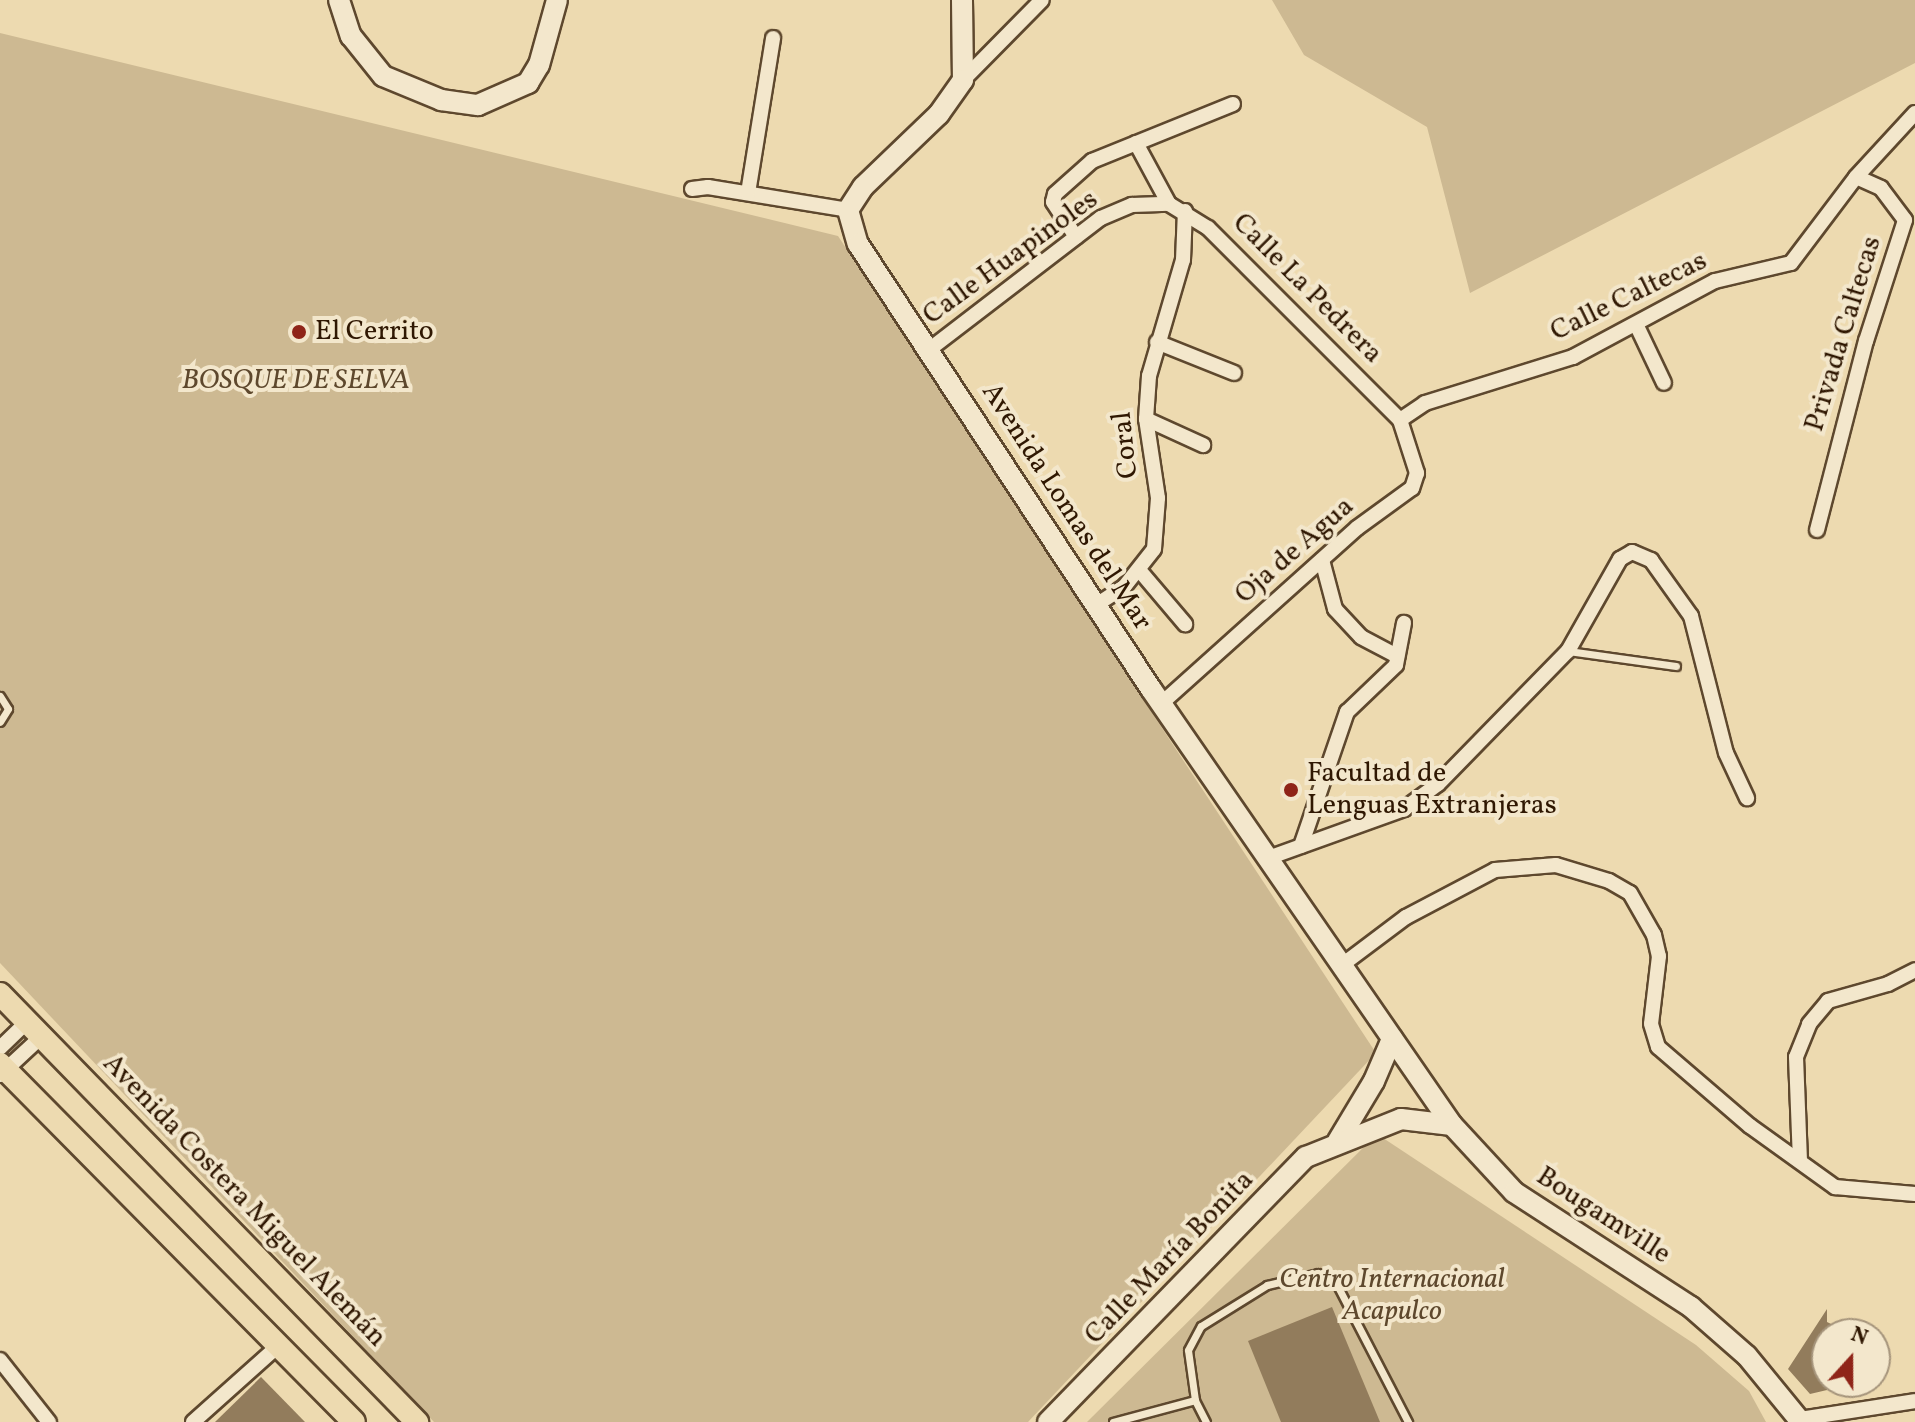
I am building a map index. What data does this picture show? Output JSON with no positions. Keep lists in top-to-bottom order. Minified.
{"streets":{"main road":["Avenida Lomas del Mar","Avenida Costera Miguel Alemán","Bougamville","Calle María Bonita"],"street":["Calle Huapinoles","Calle La Pedrera","Calle Caltecas","Privada Caltecas","Coral","Oja de Agua"]},"crossings":[["Calle Huapinoles","Calle La Pedrera"],["Calle Huapinoles","Avenida Lomas del Mar"],["Calle La Pedrera","Calle Caltecas"],["Calle La Pedrera","Coral"],["Calle La Pedrera","Oja de Agua"],["Calle Caltecas","Privada Caltecas"],["Calle Caltecas","Oja de Agua"],["Coral","Avenida Lomas del Mar"],["Avenida Lomas del Mar","Oja de Agua"],["Avenida Lomas del Mar","Bougamville"],["Bougamville","Calle María Bonita"]],"parks":["BOSQUE DE SELVA","Centro Internacional Acapulco"],"places":["El Cerrito","Facultad de Lenguas Extranjeras"],"north":"top"}
